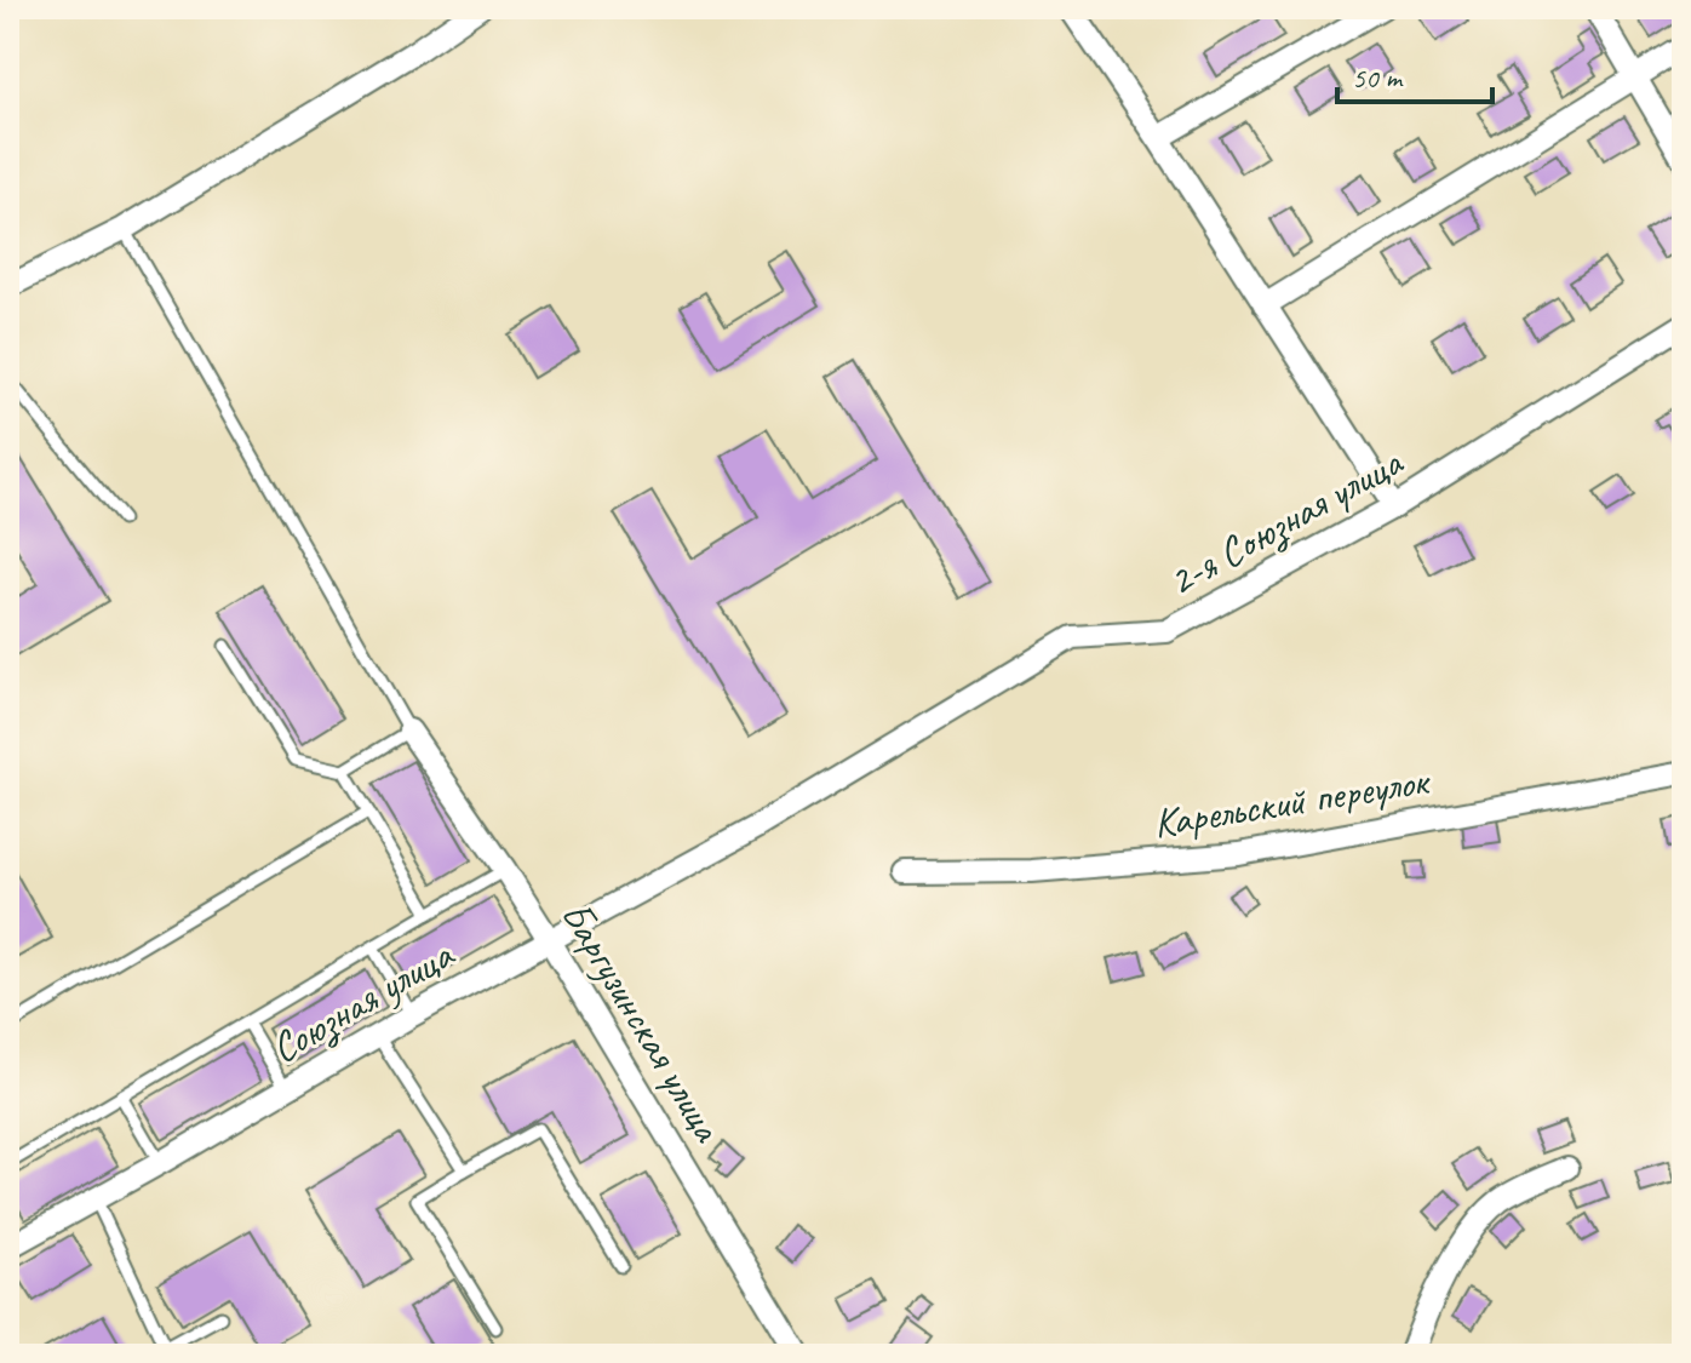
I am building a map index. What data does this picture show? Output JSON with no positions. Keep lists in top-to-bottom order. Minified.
{"streets":{"street":["2-я Союзная улица","Карельский переулок","Союзная улица","Баргузинская улица"]},"crossings":[["2-я Союзная улица","Союзная улица"],["Союзная улица","Баргузинская улица"]],"scale_bar":"50 m"}
